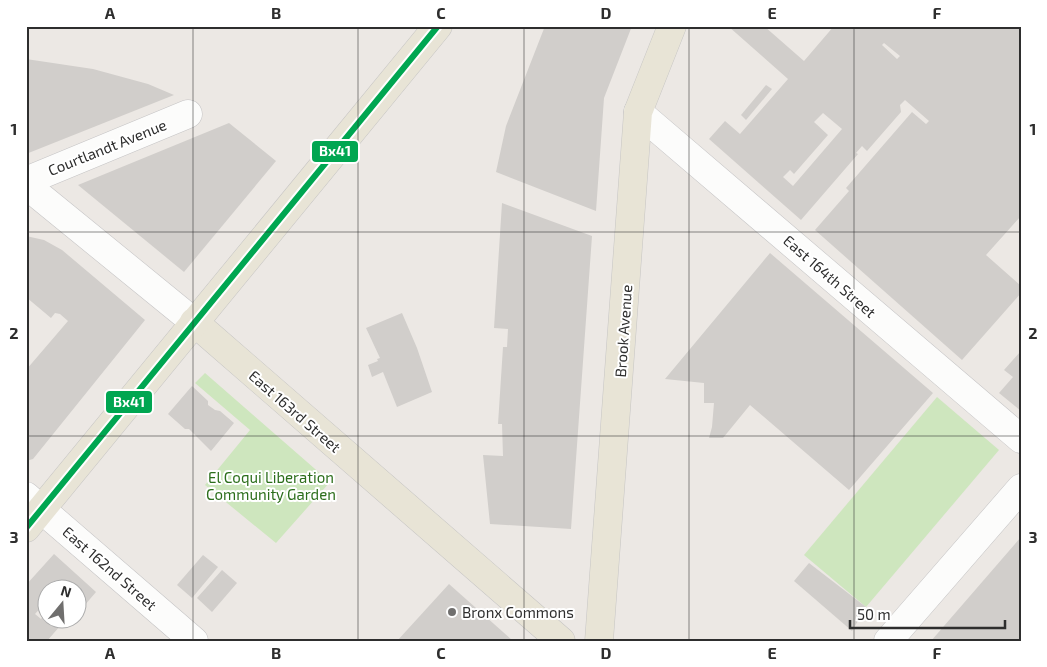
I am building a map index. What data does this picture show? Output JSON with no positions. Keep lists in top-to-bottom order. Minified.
{"streets":{"main road":["Brook Avenue","East 163rd Street"],"street":["Courtlandt Avenue","East 164th Street","East 162nd Street"]},"crossings":[["East 164th Street","Brook Avenue"]],"parks":["El Coqui Liberation Community Garden"],"places":["Bronx Commons"],"lines":["transit line Bx41"],"scale_bar":"50 m","north":"top","grid":{"columns":["A","B","C","D","E","F"],"rows":["1","2","3"]}}
